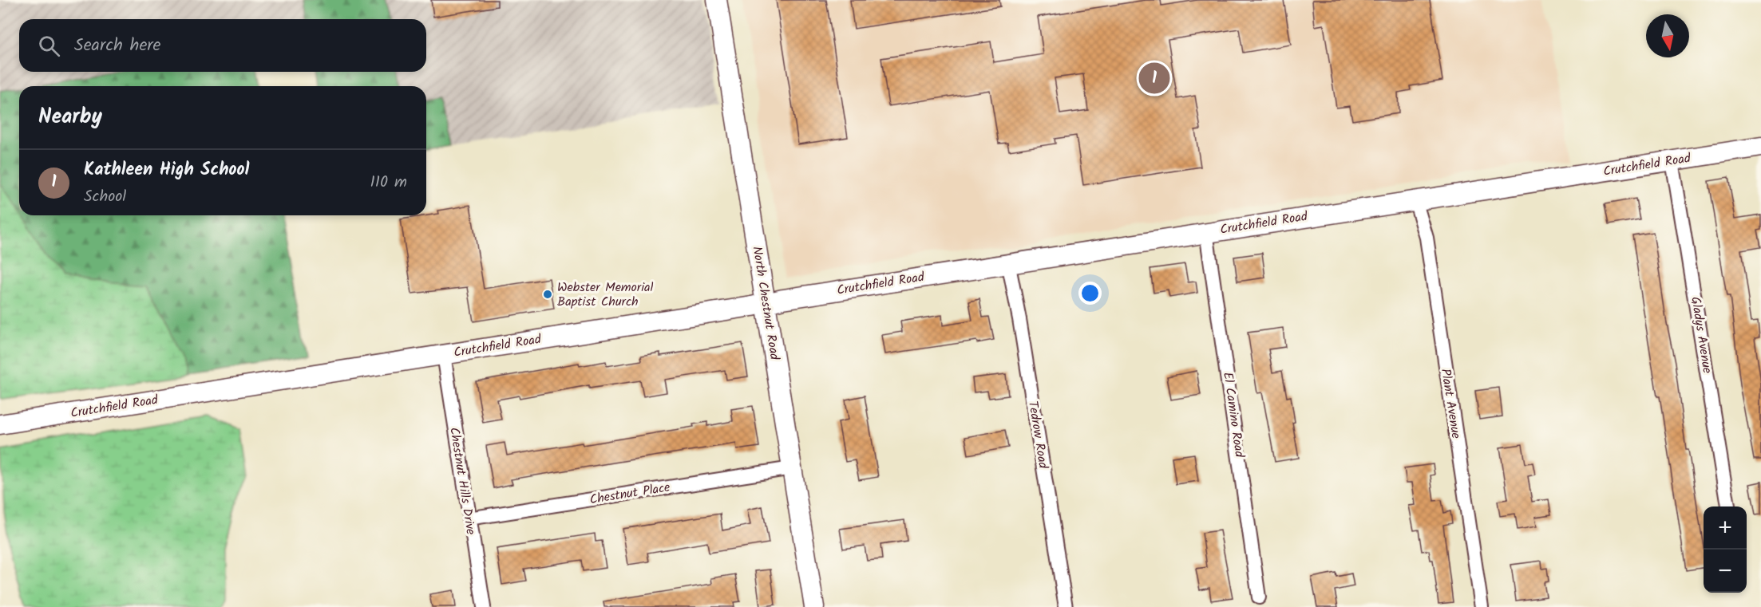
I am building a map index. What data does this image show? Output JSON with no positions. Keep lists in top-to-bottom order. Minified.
{"streets":{"street":["Crutchfield Road","North Chestnut Road","Gladys Avenue","Plant Avenue","El Camino Road","Tedrow Road","Chestnut Hills Drive","Chestnut Place"]},"crossings":[["Crutchfield Road","North Chestnut Road"],["Crutchfield Road","Gladys Avenue"],["Crutchfield Road","Plant Avenue"],["Crutchfield Road","El Camino Road"],["Crutchfield Road","Tedrow Road"],["Crutchfield Road","Chestnut Hills Drive"],["North Chestnut Road","Chestnut Place"],["Chestnut Hills Drive","Chestnut Place"]],"places":["Webster Memorial Baptist Church"],"north":"bottom","page":{"search":"Search here","pins":"1","heading":"Nearby","list":[{"mark":"1","name":"Kathleen High School","note":"School","value":"110 m"}],"map_buttons":["+","−"]}}
